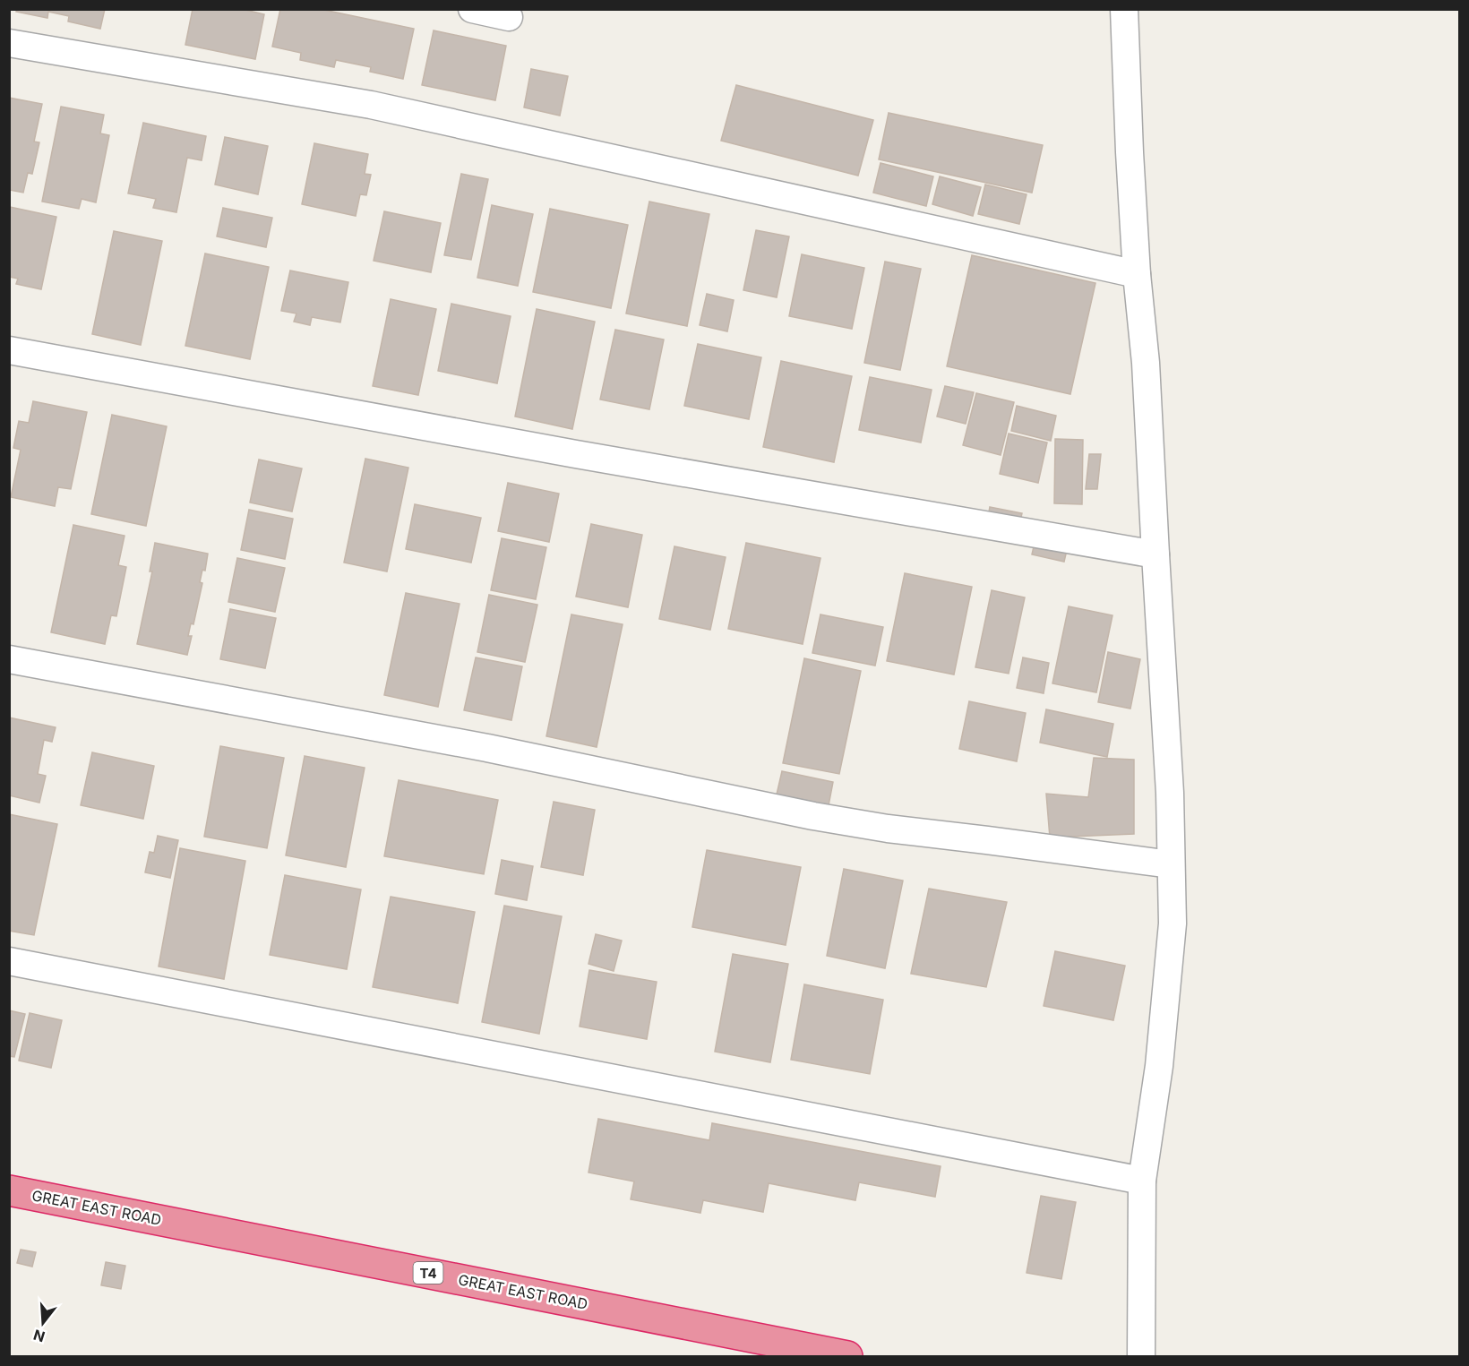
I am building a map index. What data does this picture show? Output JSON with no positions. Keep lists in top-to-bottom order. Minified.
{"streets":{"highway":["GREAT EAST ROAD","T4"]},"north":"bottom"}
